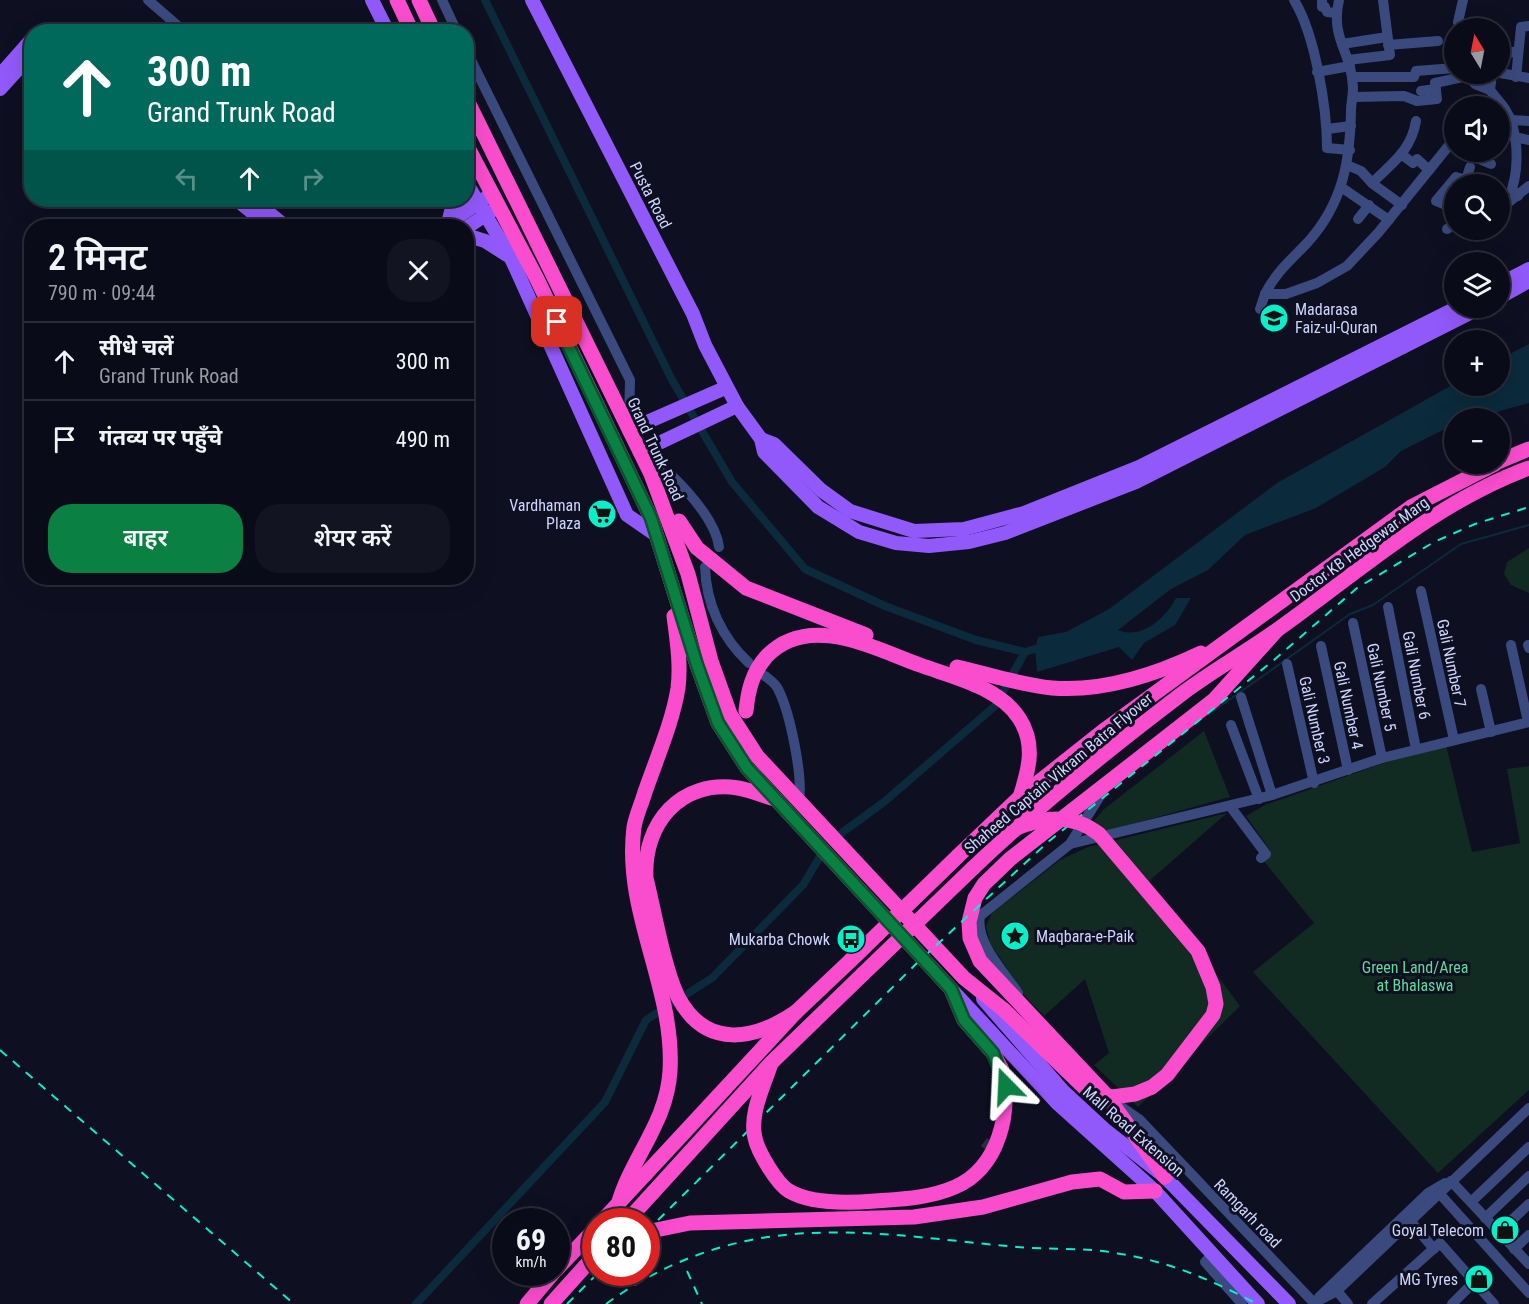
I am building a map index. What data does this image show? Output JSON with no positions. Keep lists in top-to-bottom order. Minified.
{"streets":{"highway":["Grand Trunk Road","Doctor KB Hedgewar Marg","Shaheed Captain Vikram Batra Flyover"],"main road":["Pusta Road","Mall Road Extension"],"street":["Gali Number 7","Gali Number 6","Gali Number 5","Gali Number 4","Gali Number 3","Ramgarh road"]},"crossings":[["Doctor KB Hedgewar Marg","Shaheed Captain Vikram Batra Flyover"]],"parks":["Green Land/Area at Bhalaswa"],"places":{"school or university":["Madarasa Faiz-ul-Quran"],"supermarket":["Vardhaman Plaza"],"place":["Maqbara-e-Paik"],"bus stop":["Mukarba Chowk"],"shop":["Goyal Telecom","MG Tyres"]},"north":"top","page":{"map_buttons":["+","−"],"turn":["300 m","Grand Trunk Road"],"heading":["2 मिनट","790 m · 09:44"],"list":[{"name":"सीधे चलें","note":"Grand Trunk Road","value":"300 m"},{"name":"गंतव्य पर पहुँचे","value":"490 m"}],"buttons":["बाहर","शेयर करें"],"speed":"69 km/h","limit":"80"}}
